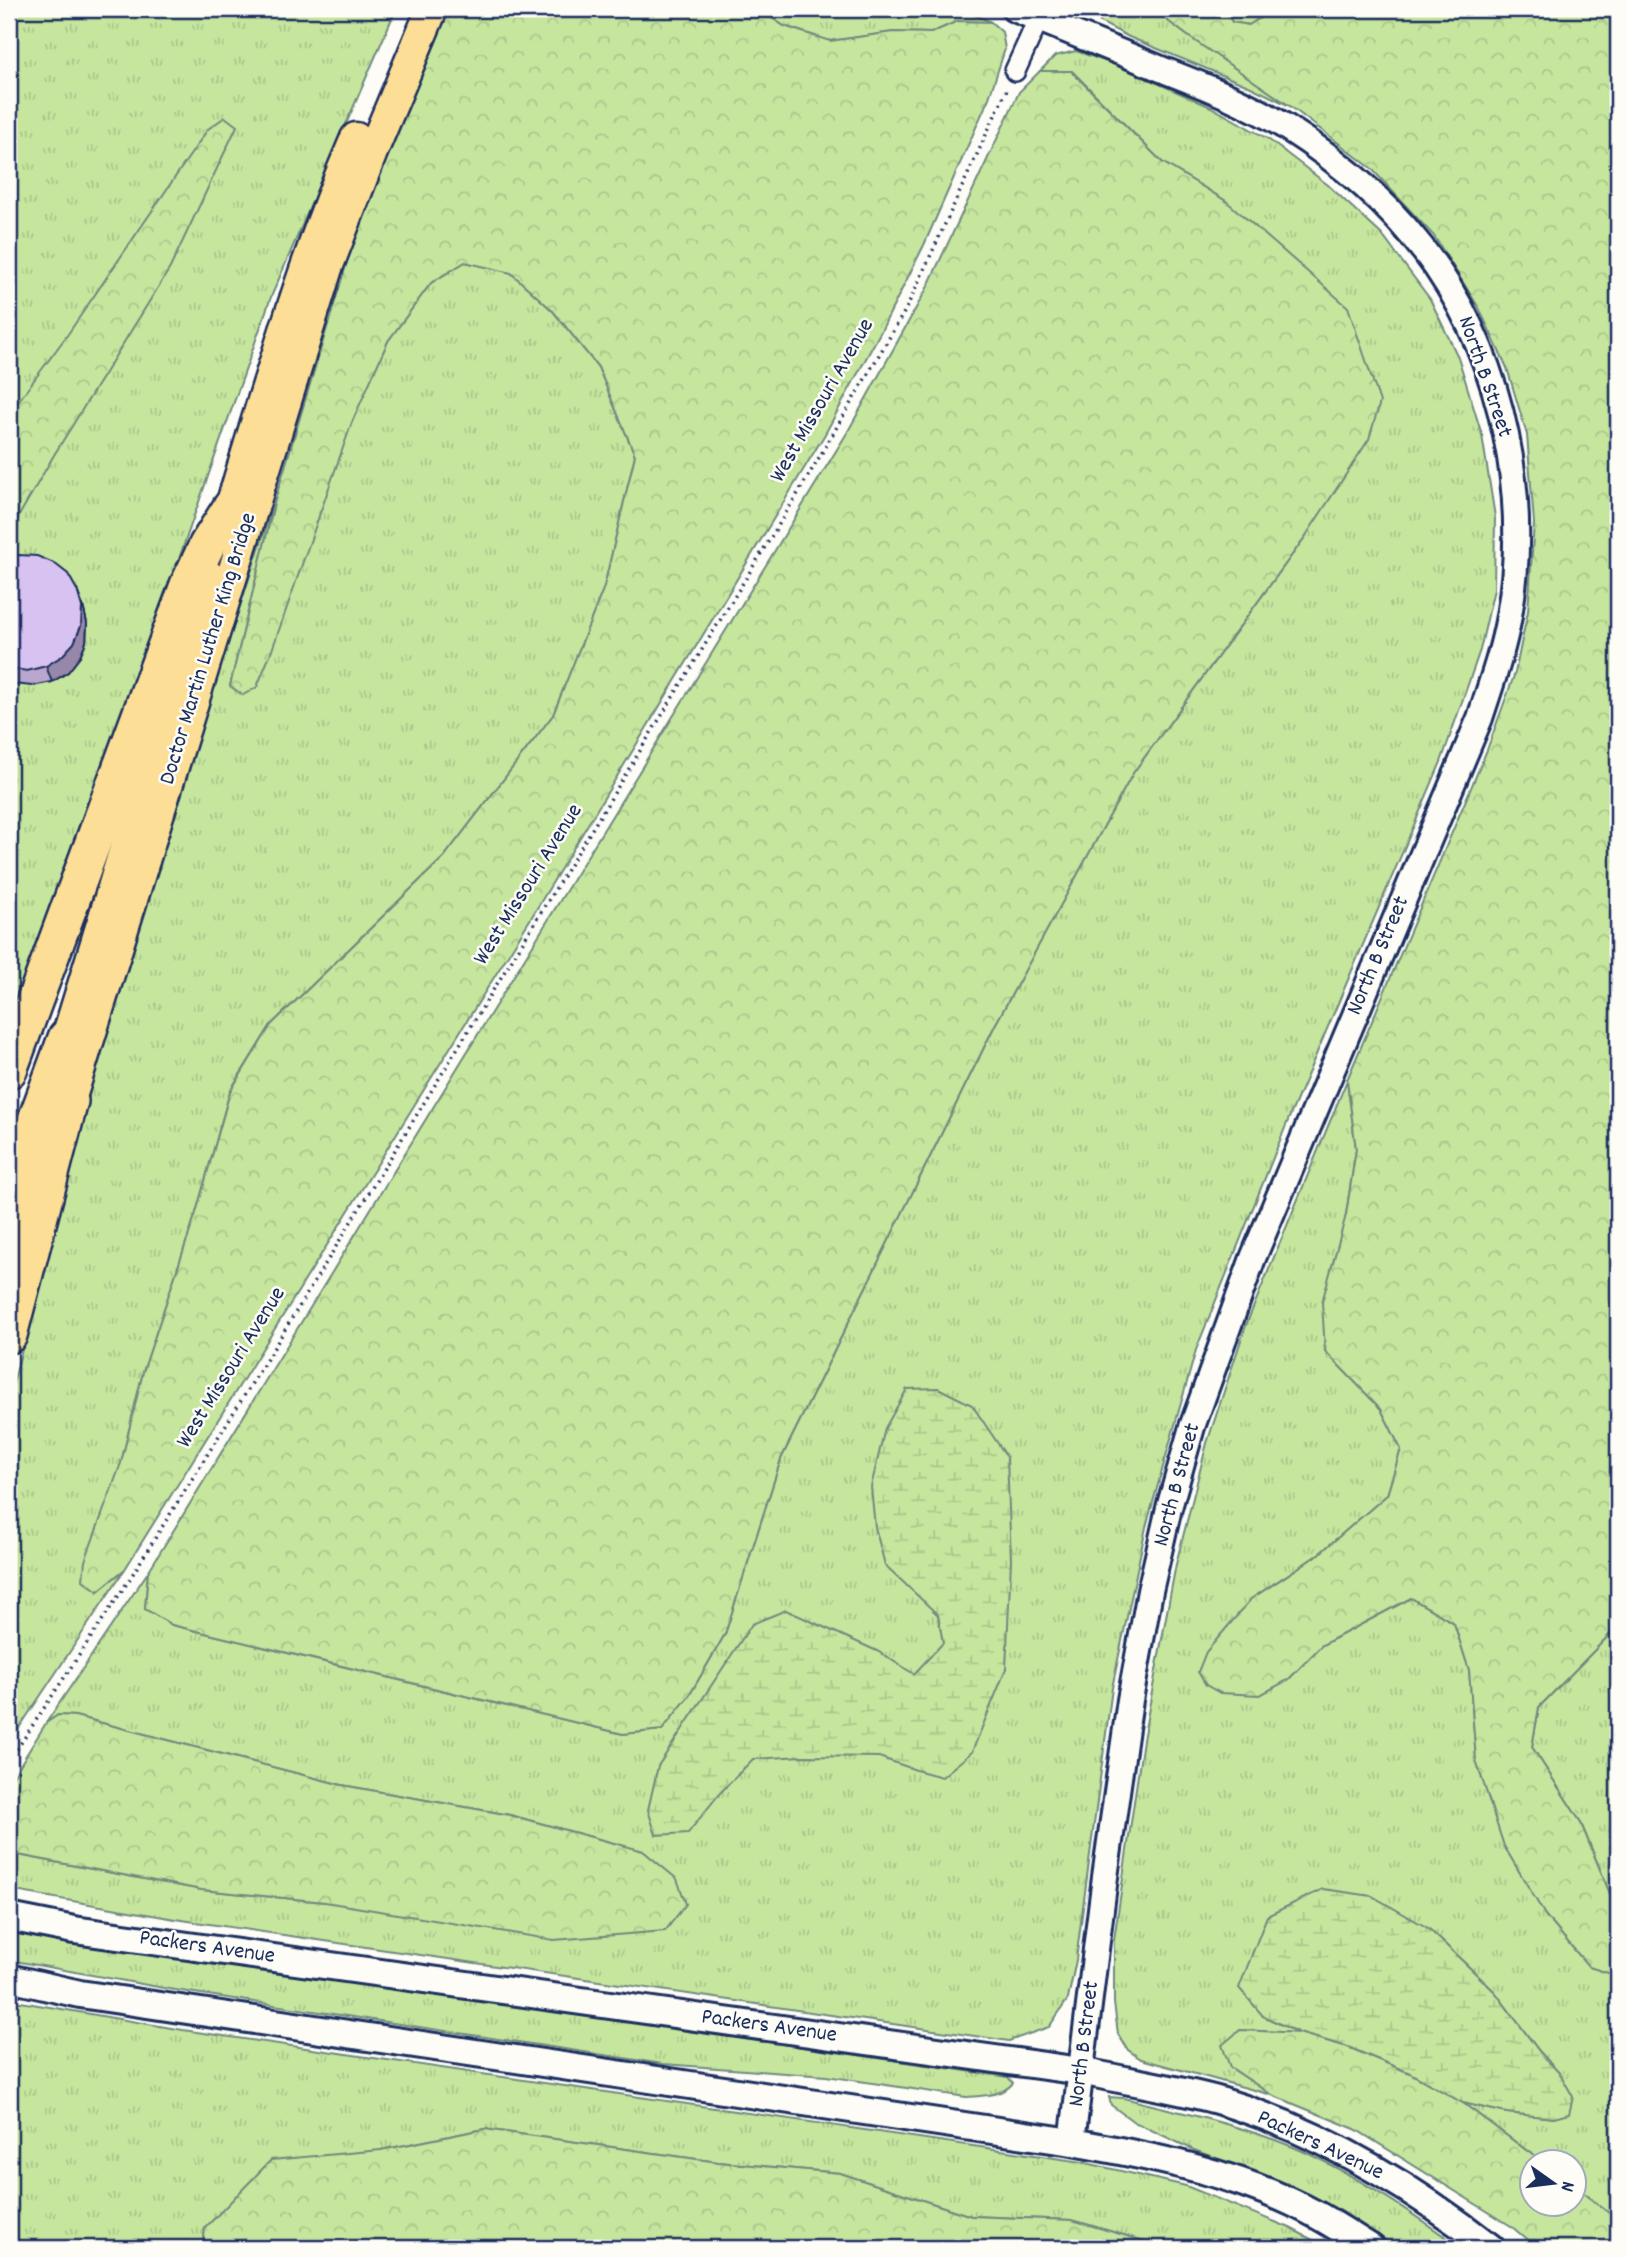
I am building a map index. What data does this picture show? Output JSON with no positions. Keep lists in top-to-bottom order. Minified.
{"streets":{"main road":["Doctor Martin Luther King Bridge","Packers Avenue"],"street":["North B Street"],"path":["West Missouri Avenue"]},"crossings":[["North B Street","Packers Avenue"]],"north":"right"}
